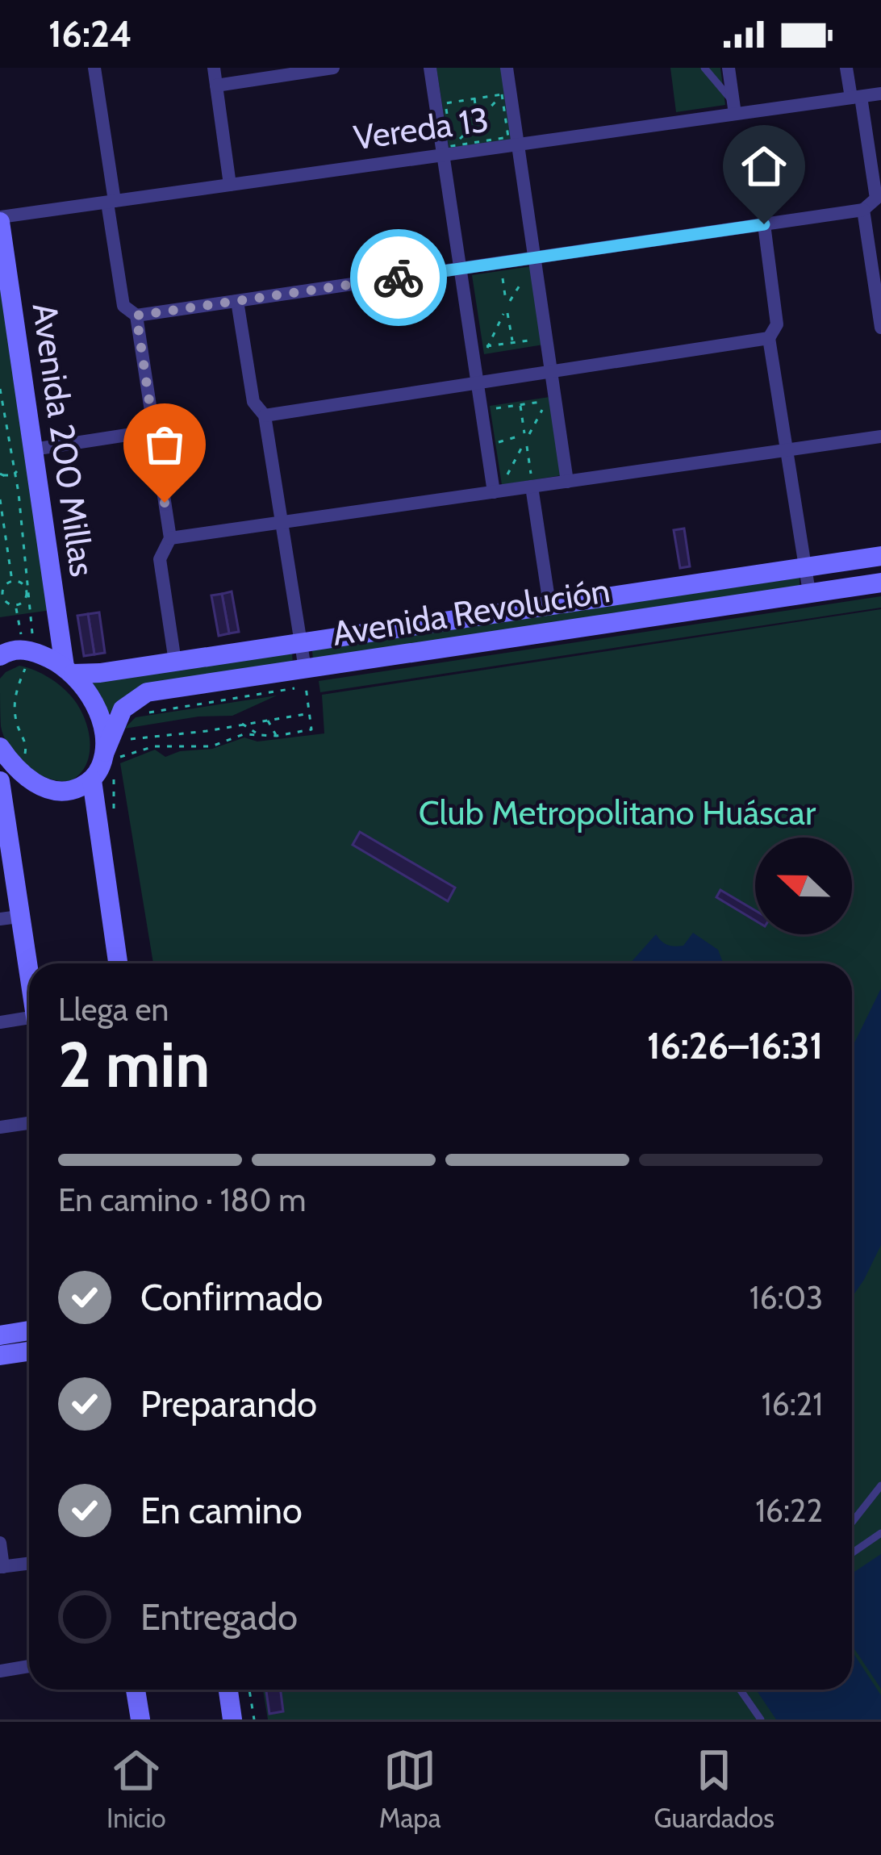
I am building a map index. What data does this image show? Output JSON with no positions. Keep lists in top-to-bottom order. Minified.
{"streets":{"street":["Vereda 13","Avenida 200 Millas","Avenida Revolución"]},"crossings":[["Vereda 13","Avenida 200 Millas"],["Avenida 200 Millas","Avenida Revolución"]],"parks":["Club Metropolitano Huáscar"],"north":"left","page":{"status":"16:24","heading":["2 min","Llega en","16:26–16:31"],"bar":"En camino · 180 m","list":[["Confirmado","16:03"],["Preparando","16:21"],["En camino","16:22"],"Entregado"],"tabs":["Inicio","Mapa","Guardados"]}}
